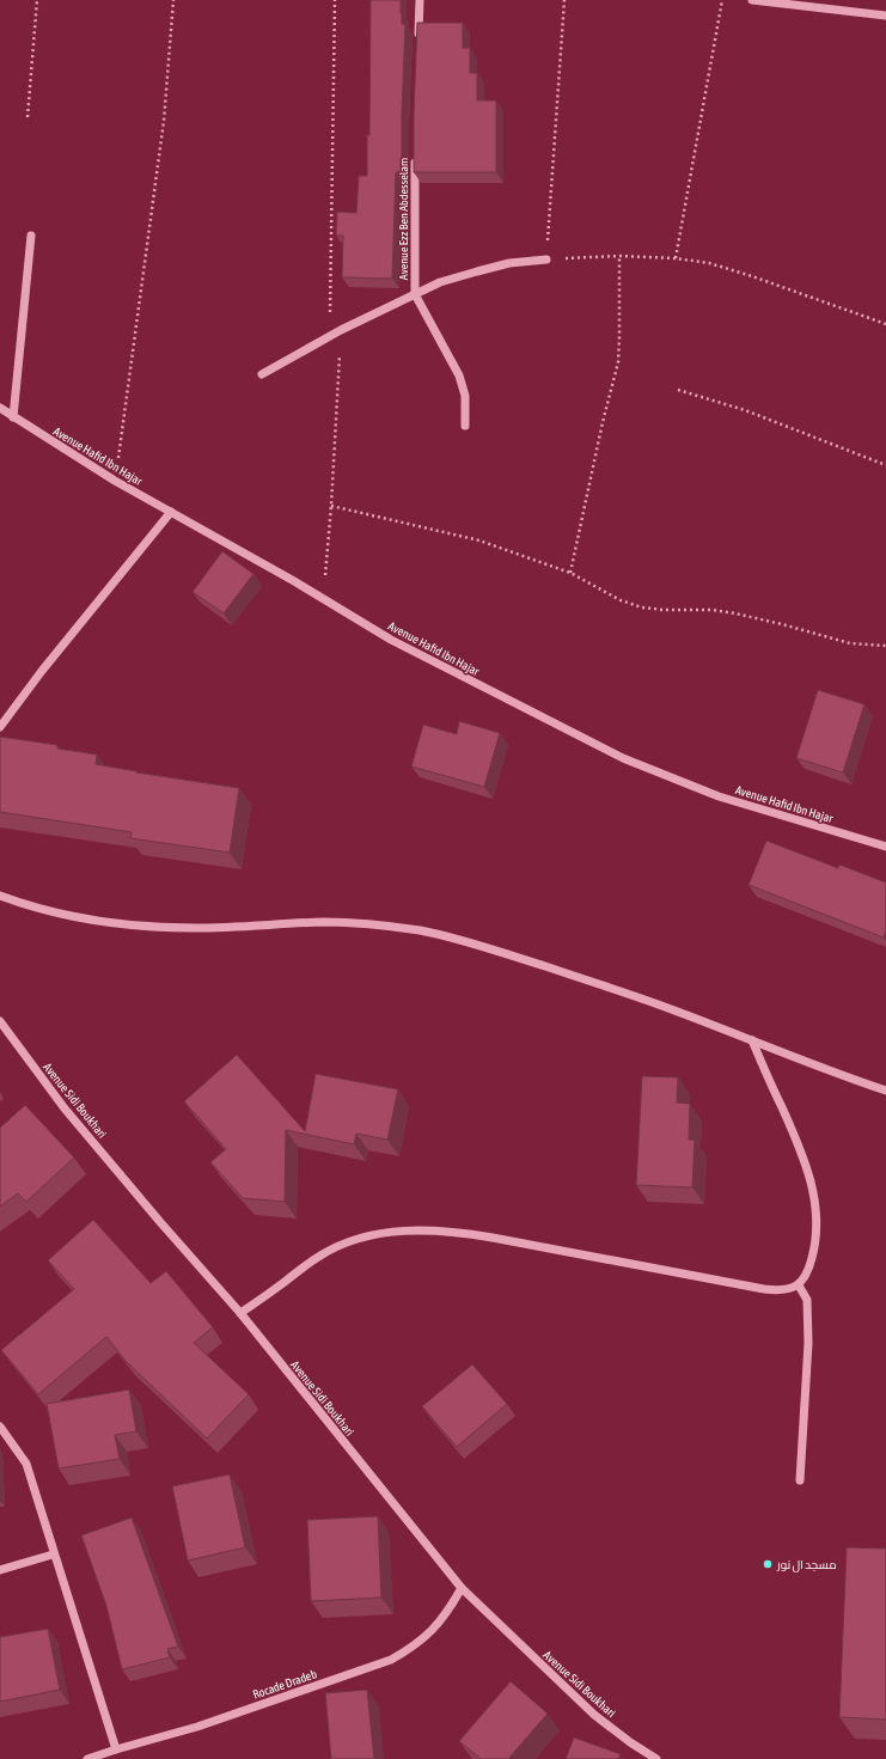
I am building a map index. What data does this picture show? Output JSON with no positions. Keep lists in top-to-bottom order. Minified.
{"streets":{"street":["Avenue Ezz Ben Abdesselam","Avenue Hafid Ibn Hajar","Avenue Sidi Boukhari","Rocade Dradeb"]},"crossings":[["Avenue Sidi Boukhari","Rocade Dradeb"]],"places":["مسجد ال نور"]}
